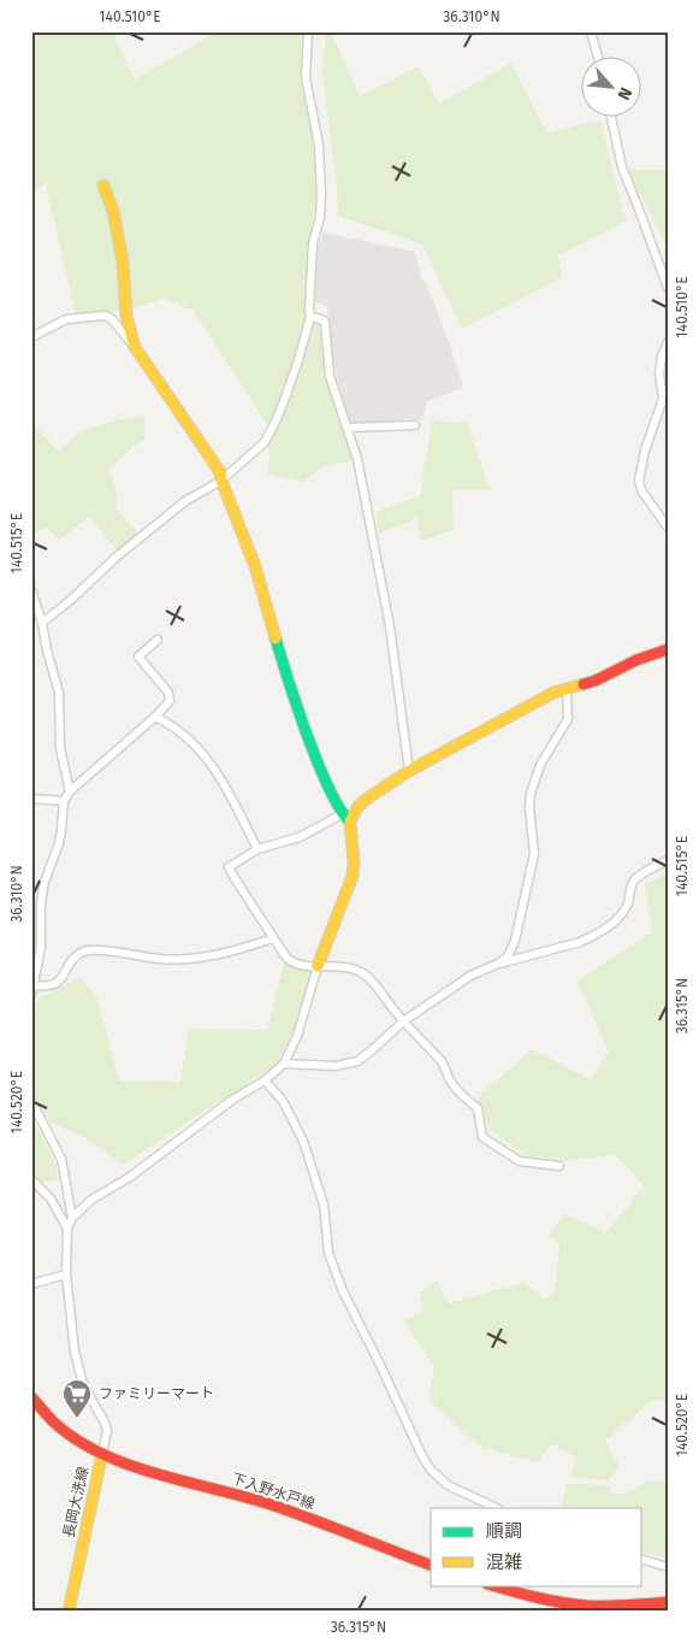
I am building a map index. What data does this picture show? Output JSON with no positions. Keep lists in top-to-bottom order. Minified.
{"streets":{"street":["下入野水戸線","長岡大洗線"]},"crossings":[["下入野水戸線","長岡大洗線"]],"places":{"supermarket":["ファミリーマート"]},"legend":["順調","混雑"],"north":"bottom right","coordinates":["140.510°E","36.310°N","140.515°E","36.315°N","140.520°E"]}
